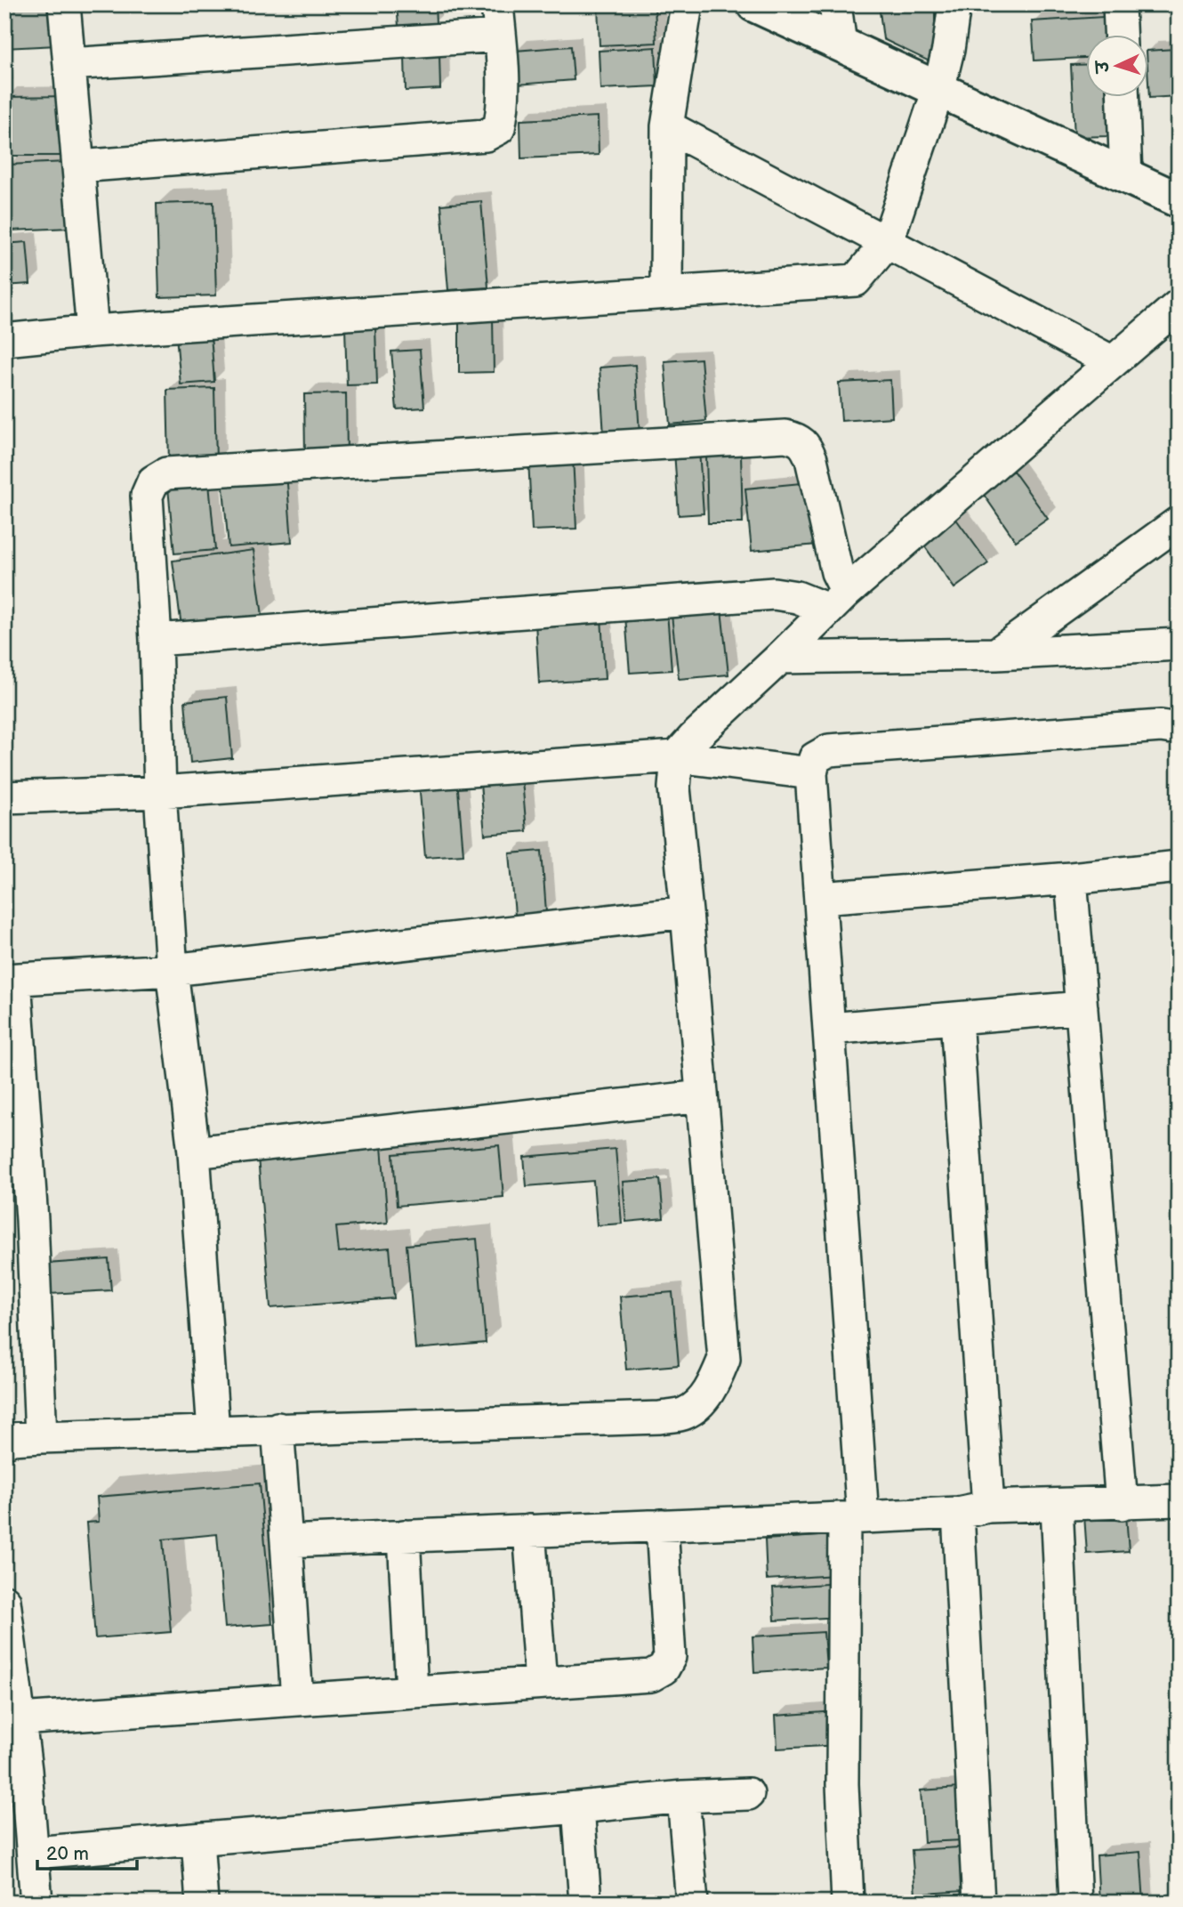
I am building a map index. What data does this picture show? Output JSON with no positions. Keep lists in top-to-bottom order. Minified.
{"scale_bar":"20 m","north":"left"}
